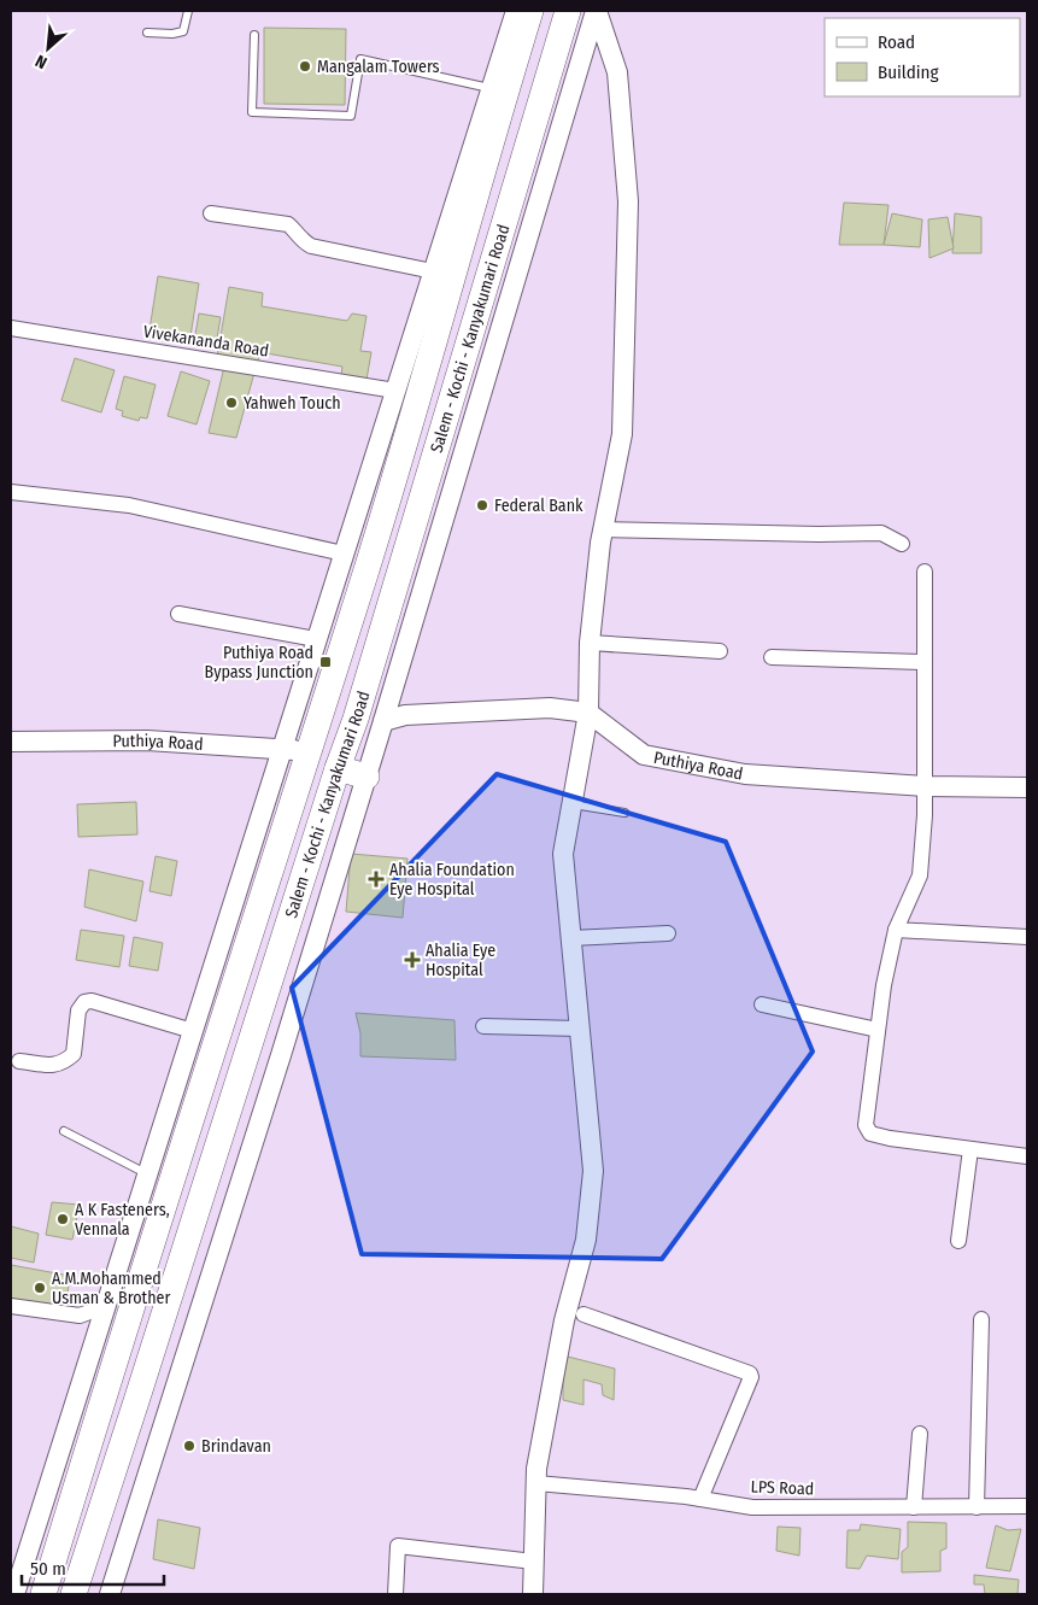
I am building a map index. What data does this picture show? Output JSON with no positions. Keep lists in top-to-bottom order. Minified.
{"streets":{"highway":["Salem - Kochi - Kanyakumari Road"],"street":["Vivekananda Road","Puthiya Road","LPS Road"]},"crossings":[["Salem - Kochi - Kanyakumari Road","Puthiya Road"]],"places":{"other":["Mangalam Towers","Yahweh Touch","Federal Bank","A K Fasteners, Vennala","A.M.Mohammed Usman & Brother","Brindavan"],"transit":["Puthiya Road Bypass Junction"],"health":["Ahalia Foundation Eye Hospital","Ahalia Eye Hospital"]},"legend":["Road","Building"],"scale_bar":"50 m","north":"bottom left"}
